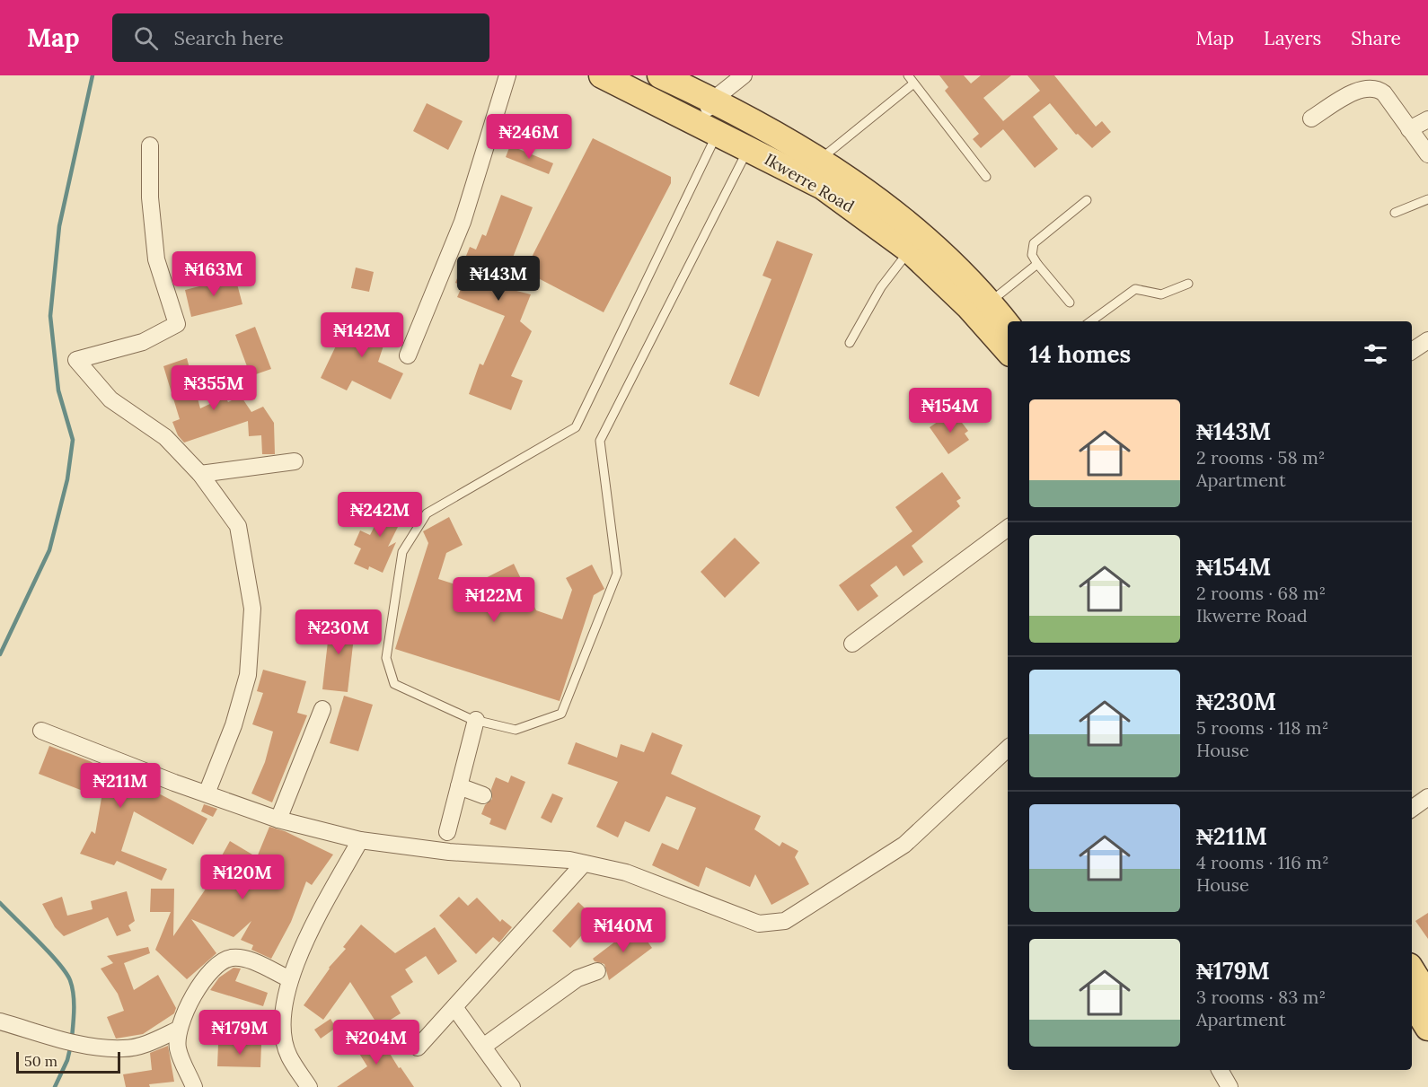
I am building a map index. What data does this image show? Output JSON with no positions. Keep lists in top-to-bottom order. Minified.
{"streets":{"main road":["Ikwerre Road"]},"scale_bar":"50 m","page":{"header":"Map","search":"Search here","nav":["Map","Layers","Share"],"price":["₦246M","₦163M","₦143M","₦142M","₦355M","₦154M","₦242M","₦122M","₦230M","₦211M","₦120M","₦140M","₦179M","₦204M"],"heading":"14 homes","list":[{"name":"₦143M","note":"2 rooms · 58 m² · Apartment"},{"name":"₦154M","note":"2 rooms · 68 m² · Ikwerre Road"},{"name":"₦230M","note":"5 rooms · 118 m² · House"},{"name":"₦211M","note":"4 rooms · 116 m² · House"},{"name":"₦179M","note":"3 rooms · 83 m² · Apartment"}],"scale":"50 m"}}
